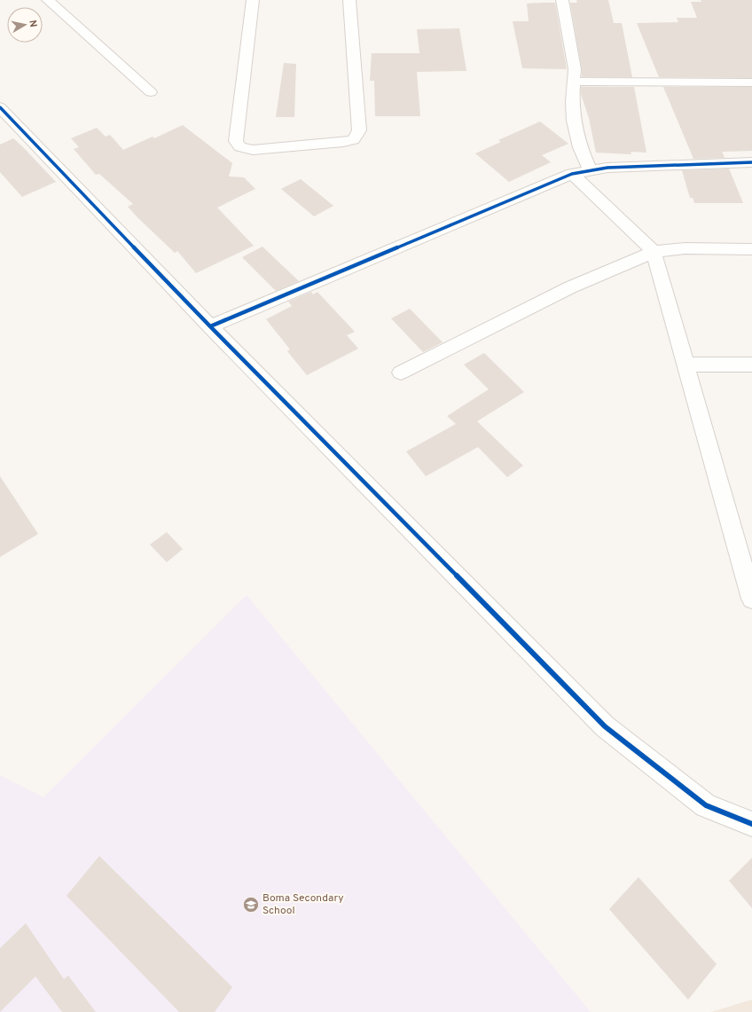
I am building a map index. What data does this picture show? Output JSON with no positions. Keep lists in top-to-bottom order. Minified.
{"places":{"school or university":["Boma Secondary School"]},"north":"right"}
